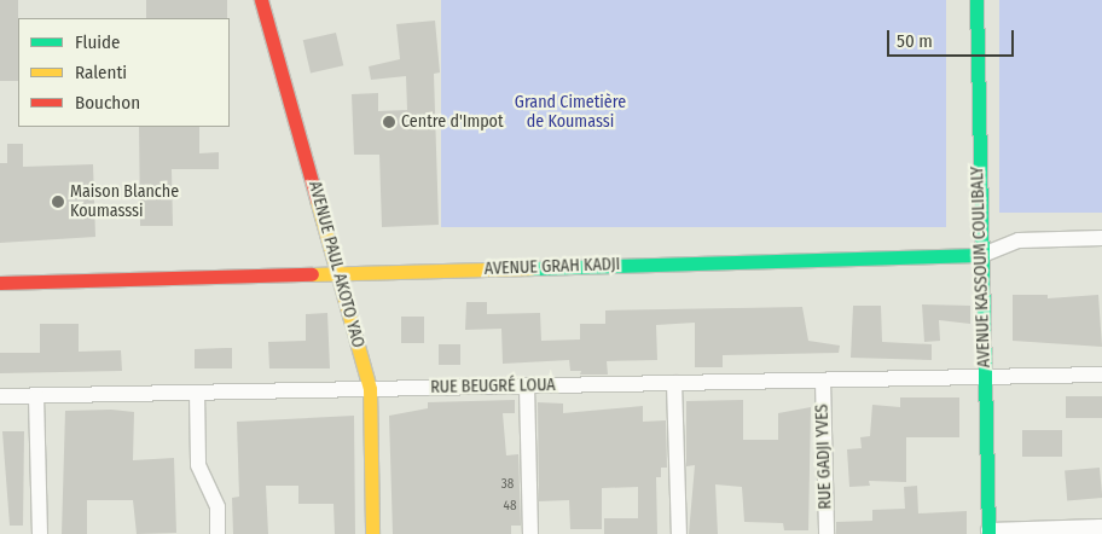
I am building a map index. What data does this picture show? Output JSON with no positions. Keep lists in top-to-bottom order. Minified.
{"streets":{"street":["AVENUE PAUL AKOTO YAO","AVENUE GRAH KADJI","AVENUE KASSOUM COULIBALY","RUE BEUGRÉ LOUA","RUE GADJI YVES"]},"crossings":[["AVENUE PAUL AKOTO YAO","AVENUE GRAH KADJI"],["AVENUE PAUL AKOTO YAO","RUE BEUGRÉ LOUA"],["AVENUE GRAH KADJI","AVENUE KASSOUM COULIBALY"],["AVENUE KASSOUM COULIBALY","RUE BEUGRÉ LOUA"],["RUE BEUGRÉ LOUA","RUE GADJI YVES"]],"parks":["Grand Cimetière de Koumassi"],"places":["Centre d'Impot","Maison Blanche Koumasssi"],"house_numbers":["38","48"],"legend":["Fluide","Ralenti","Bouchon"],"scale_bar":"50 m"}
